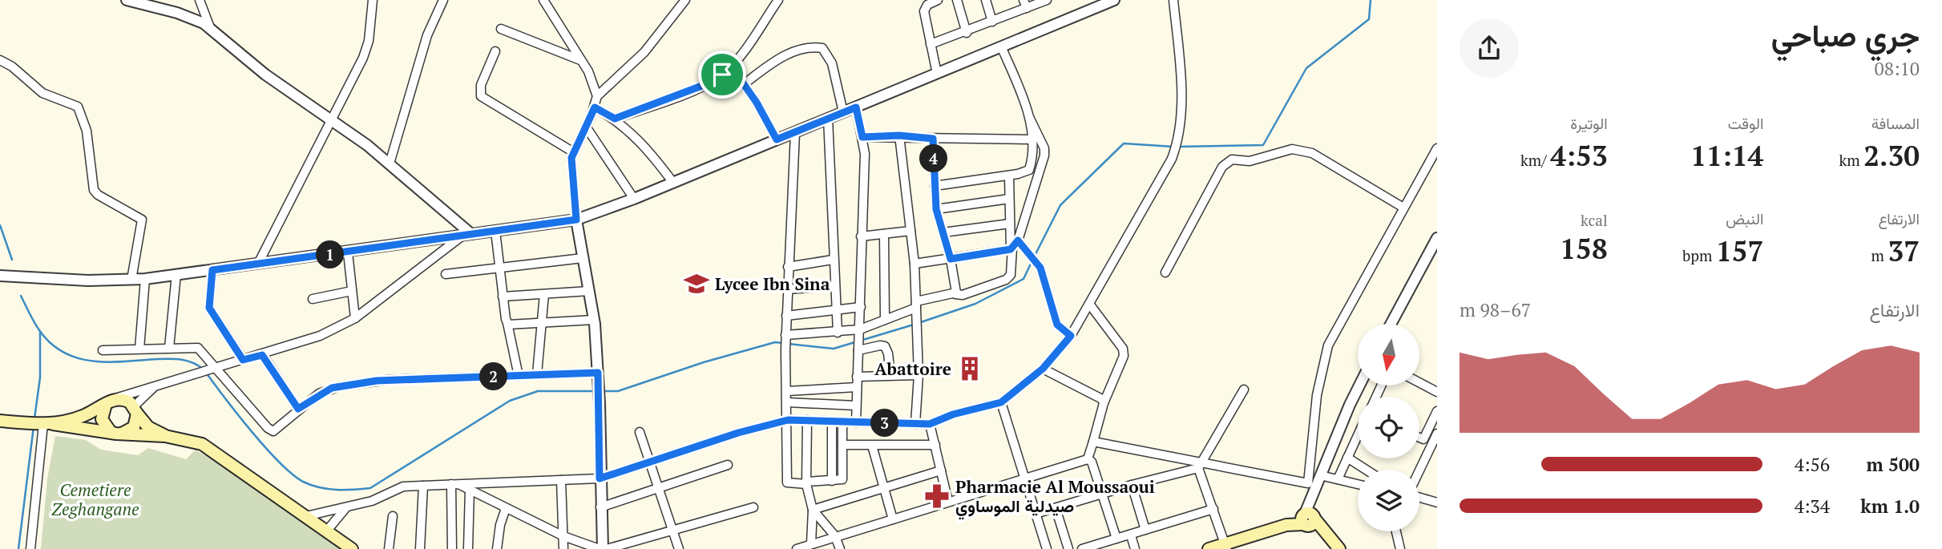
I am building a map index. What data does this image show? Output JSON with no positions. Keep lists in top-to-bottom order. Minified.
{"parks":["Cemetiere Zeghangane"],"places":{"school or university":["Lycee Ibn Sina"],"building":["Abattoire"],"pharmacy":["Pharmacie Al Moussaoui صيدلية الموساوي"]},"north":"bottom","page":{"heading":["جري صباحي","08:10"],"stats":[["المسافة","2.30 km"],["الوقت","11:14"],["الوتيرة","4:53 /km"],["الارتفاع","37 m"],["النبض","157 bpm"],["kcal","158"]],"pins":["4","1","2","3"],"chart":["الارتفاع","67–98 m"],"list":[{"name":"500 m","note":"4:56"},{"name":"1.0 km","note":"4:34"}]}}
